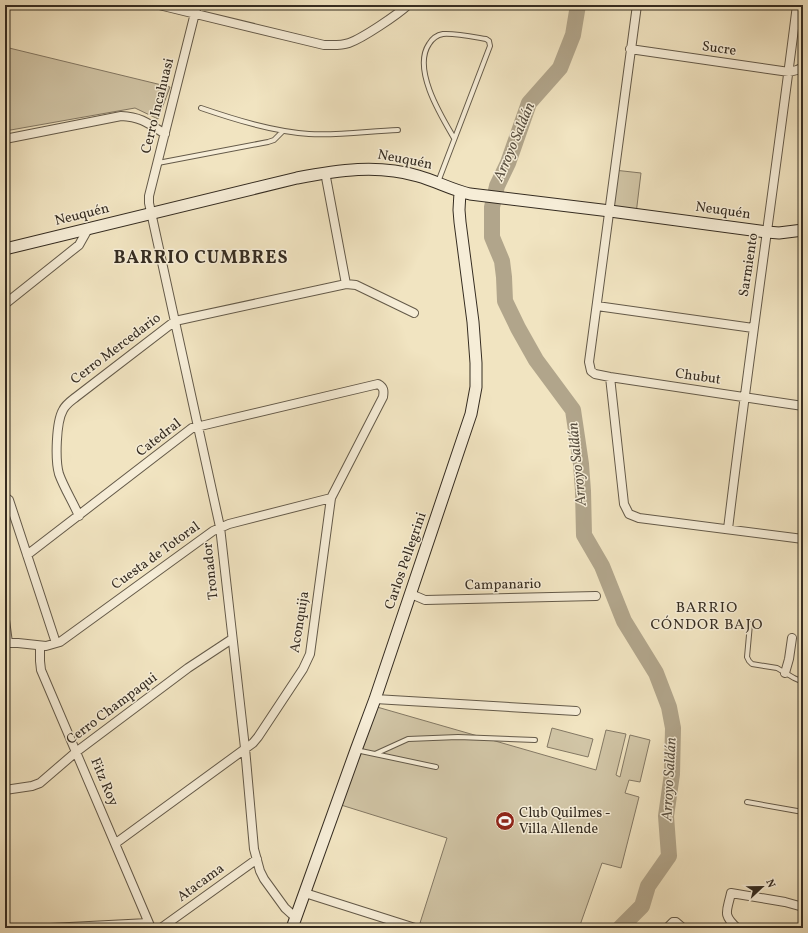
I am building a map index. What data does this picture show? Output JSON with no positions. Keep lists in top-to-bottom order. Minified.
{"streets":{"main road":["Neuquén","Carlos Pellegrini"],"street":["Sucre","Cerro Incahuasi","Sarmiento","Cerro Mercedario","Chubut","Catedral","Cuesta de Totoral","Tronador","Campanario","Aconquija","Cerro Champaqui","Fitz Roy","Atacama"]},"crossings":[["Sucre","Sarmiento"],["Cerro Incahuasi","Neuquén"],["Cerro Incahuasi","Tronador"],["Neuquén","Sarmiento"],["Neuquén","Carlos Pellegrini"],["Neuquén","Tronador"],["Sarmiento","Chubut"],["Cerro Mercedario","Catedral"],["Cerro Mercedario","Tronador"],["Catedral","Tronador"],["Catedral","Aconquija"],["Cuesta de Totoral","Tronador"],["Cuesta de Totoral","Aconquija"],["Cuesta de Totoral","Fitz Roy"],["Carlos Pellegrini","Tronador"],["Carlos Pellegrini","Campanario"],["Tronador","Aconquija"],["Tronador","Cerro Champaqui"],["Tronador","Atacama"],["Aconquija","Fitz Roy"],["Cerro Champaqui","Fitz Roy"]],"districts":["BARRIO CUMBRES","BARRIO CÓNDOR BAJO"],"water":["Arroyo Saldán"],"places":{"sports":["Club Quilmes - Villa Allende"]},"north":"right"}
